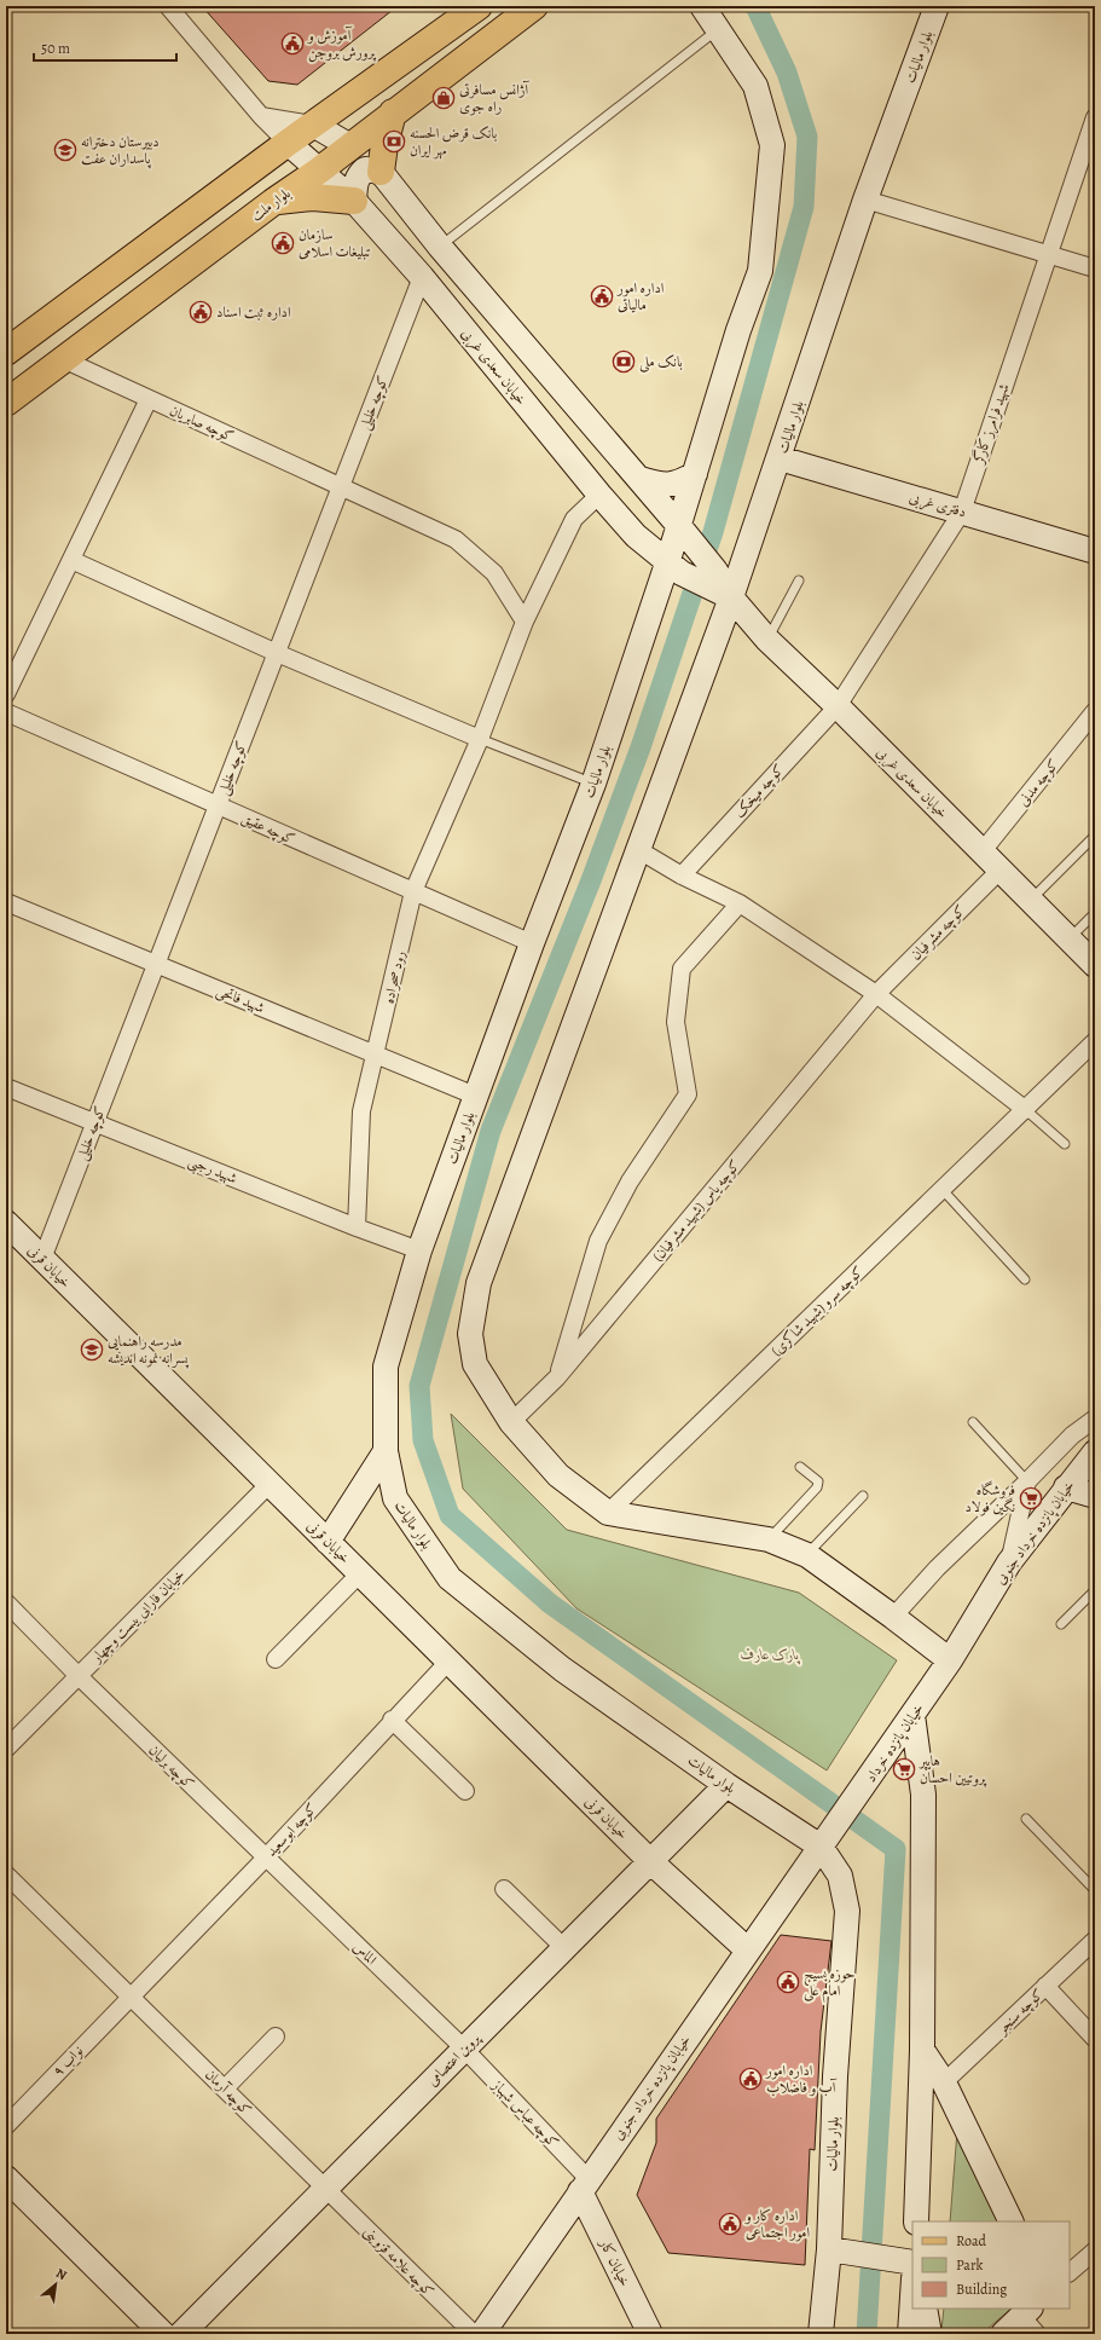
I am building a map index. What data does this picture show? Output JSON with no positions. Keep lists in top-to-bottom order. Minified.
{"streets":{"main road":["بلوار ملت"],"street":["بلوار مالیات","خیابان سعدی غربی","کوچه خلیلی","کوچه صابریان","شهید فرامرز کارگر","دفتری غربی","کوچه مدنی","کوچه میخک","کوچه عقیق","کوچه مشرفیان","رود صحراده","شهید فاتحی","شهید رجبی","کوچه یاس (شهید مشرفیان)","خیابان قرنی","کوچه سرو (شهید شاکری)","خیابان پانزده خرداد جنوبی","خیابان فارابی بیست وچهار","خیابان پانزده خرداد","کوچه برلیان","کوچه ابوسعید","الماس","کوچه سنجر","پروین اعتصامی","نواب ۹","کوچه آرمان","کوچه عباس شهباز","کوچه علامه قزوینی","خیابان کار"]},"crossings":[["بلوار مالیات","خیابان سعدی غربی"],["بلوار مالیات","دفتری غربی"],["بلوار مالیات","کوچه عقیق"],["بلوار مالیات","شهید فاتحی"],["بلوار مالیات","شهید رجبی"],["بلوار مالیات","کوچه یاس (شهید مشرفیان)"],["بلوار مالیات","کوچه سرو (شهید شاکری)"],["بلوار مالیات","خیابان پانزده خرداد جنوبی"],["بلوار مالیات","خیابان پانزده خرداد"],["بلوار مالیات","پروین اعتصامی"],["بلوار ملت","خیابان سعدی غربی"],["بلوار ملت","کوچه صابریان"],["خیابان سعدی غربی","کوچه خلیلی"],["خیابان سعدی غربی","شهید فرامرز کارگر"],["خیابان سعدی غربی","کوچه مدنی"],["خیابان سعدی غربی","کوچه میخک"],["خیابان سعدی غربی","کوچه مشرفیان"],["خیابان سعدی غربی","رود صحراده"],["کوچه خلیلی","کوچه صابریان"],["کوچه خلیلی","کوچه عقیق"],["کوچه خلیلی","شهید فاتحی"],["کوچه خلیلی","شهید رجبی"],["کوچه خلیلی","خیابان قرنی"],["کوچه صابریان","رود صحراده"],["شهید فرامرز کارگر","دفتری غربی"],["شهید فرامرز کارگر","کوچه میخک"],["کوچه عقیق","رود صحراده"],["کوچه مشرفیان","کوچه یاس (شهید مشرفیان)"],["رود صحراده","شهید فاتحی"],["رود صحراده","شهید رجبی"],["خیابان قرنی","خیابان پانزده خرداد جنوبی"],["خیابان قرنی","خیابان فارابی بیست وچهار"],["خیابان قرنی","کوچه ابوسعید"],["خیابان قرنی","پروین اعتصامی"],["خیابان پانزده خرداد جنوبی","خیابان پانزده خرداد"],["خیابان پانزده خرداد جنوبی","کوچه عباس شهباز"],["خیابان پانزده خرداد جنوبی","خیابان کار"],["خیابان فارابی بیست وچهار","کوچه برلیان"],["کوچه برلیان","کوچه ابوسعید"],["کوچه برلیان","الماس"],["کوچه ابوسعید","الماس"],["کوچه ابوسعید","نواب ۹"],["کوچه ابوسعید","کوچه آرمان"],["الماس","پروین اعتصامی"],["الماس","کوچه عباس شهباز"],["پروین اعتصامی","کوچه آرمان"],["پروین اعتصامی","کوچه عباس شهباز"],["پروین اعتصامی","کوچه علامه قزوینی"],["نواب ۹","کوچه آرمان"],["کوچه آرمان","کوچه علامه قزوینی"],["کوچه عباس شهباز","خیابان کار"]],"parks":["پارک عارف"],"places":{"public building":["آموزش و پرورش بروجن","سازمان تبلیغات اسلامی","اداره امور مالیاتی","اداره ثبت اسناد","حوزه بسیج امام علی","اداره امور آب و فاضلاب","اداره کار و امور اجتماعی"],"shop":["آژانس مسافرتی راه جوی"],"bank":["بانک قرض الحسنه مهر ایران","بانک ملی"],"school or university":["دبیرستان دخترانه پاسداران عفت","مدرسه راهنمایی پسرانه نمونه اندیشه"],"supermarket":["فروشگاه نگین فولاد","هایپر پروتیین احسان"]},"legend":["Road","Park","Building"],"scale_bar":"50 m","north":"top right"}
